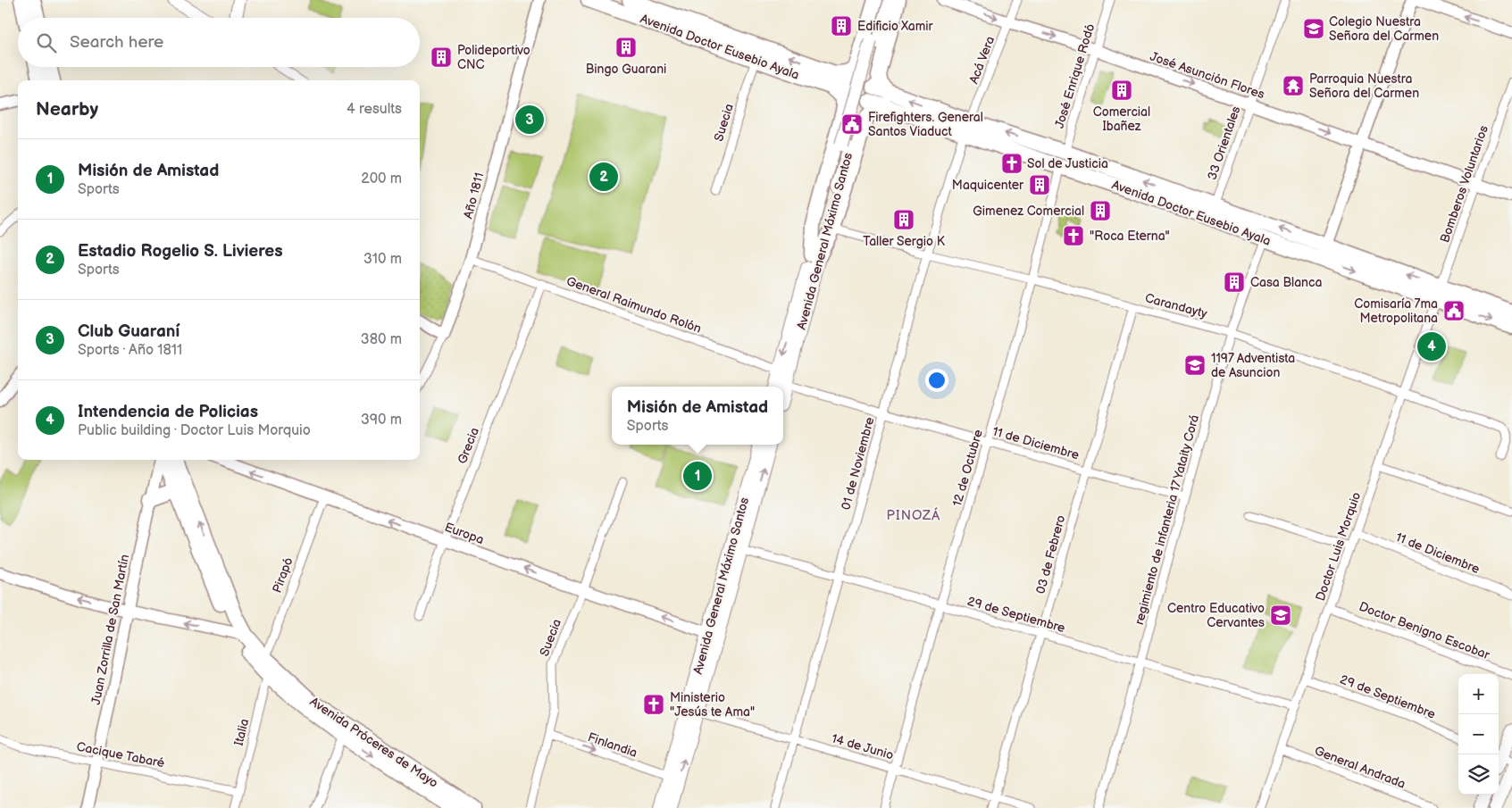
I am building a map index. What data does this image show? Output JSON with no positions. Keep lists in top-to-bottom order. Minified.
{"streets":{"highway":["Avenida Doctor Eusebio Ayala","Avenida Próceres de Mayo"],"main road":["Avenida General Máximo Santos"],"street":["Acá Vera","José Asunción Flores","José Enrique Rodó","Suecia","33 Orientales","Bomberos Voluntarios","Año 1811","General Raimundo Rolón","Carandayty","11 de Diciembre","Grecia","01 de Noviembre","12 de Octubre","regimiento de infanteria 17 Yataity Corá","Europa","Doctor Luis Morquio","03 de Febrero","Pirapó","29 de Septiembre","Juan Zorrilla de San Martín","Doctor Benigno Escobar","Italia","Finlandia","14 de Junio","Cacique Tabaré","General Andrada"]},"crossings":[["Avenida Doctor Eusebio Ayala","Acá Vera"],["Avenida Doctor Eusebio Ayala","José Enrique Rodó"],["Avenida Doctor Eusebio Ayala","Suecia"],["Avenida Doctor Eusebio Ayala","33 Orientales"],["Avenida Doctor Eusebio Ayala","Bomberos Voluntarios"],["Avenida Doctor Eusebio Ayala","01 de Noviembre"],["Avenida Doctor Eusebio Ayala","12 de Octubre"],["Avenida Doctor Eusebio Ayala","regimiento de infanteria 17 Yataity Corá"],["Avenida Doctor Eusebio Ayala","Doctor Luis Morquio"],["Acá Vera","José Asunción Flores"],["Acá Vera","01 de Noviembre"],["José Asunción Flores","José Enrique Rodó"],["José Asunción Flores","33 Orientales"],["José Asunción Flores","Bomberos Voluntarios"],["José Enrique Rodó","12 de Octubre"],["Suecia","Europa"],["Suecia","Finlandia"],["Bomberos Voluntarios","Doctor Luis Morquio"],["Año 1811","General Raimundo Rolón"],["Avenida General Máximo Santos","General Raimundo Rolón"],["Avenida General Máximo Santos","Carandayty"],["Avenida General Máximo Santos","11 de Diciembre"],["Avenida General Máximo Santos","Europa"],["Avenida General Máximo Santos","29 de Septiembre"],["Avenida General Máximo Santos","Finlandia"],["Avenida General Máximo Santos","14 de Junio"],["General Raimundo Rolón","11 de Diciembre"],["General Raimundo Rolón","Grecia"],["Carandayty","01 de Noviembre"],["Carandayty","12 de Octubre"],["Carandayty","regimiento de infanteria 17 Yataity Corá"],["Carandayty","Doctor Luis Morquio"],["Carandayty","03 de Febrero"],["11 de Diciembre","01 de Noviembre"],["11 de Diciembre","12 de Octubre"],["11 de Diciembre","regimiento de infanteria 17 Yataity Corá"],["11 de Diciembre","Doctor Luis Morquio"],["11 de Diciembre","03 de Febrero"],["Grecia","Europa"],["01 de Noviembre","29 de Septiembre"],["01 de Noviembre","14 de Junio"],["12 de Octubre","29 de Septiembre"],["12 de Octubre","14 de Junio"],["regimiento de infanteria 17 Yataity Corá","29 de Septiembre"],["Europa","Pirapó"],["Doctor Luis Morquio","29 de Septiembre"],["Doctor Luis Morquio","Doctor Benigno Escobar"],["Doctor Luis Morquio","General Andrada"],["03 de Febrero","29 de Septiembre"],["03 de Febrero","14 de Junio"],["Pirapó","Italia"],["Pirapó","Avenida Próceres de Mayo"],["Juan Zorrilla de San Martín","Cacique Tabaré"],["Italia","Avenida Próceres de Mayo"],["Italia","Cacique Tabaré"]],"one_way":["José Asunción Flores","Europa","Finlandia"],"districts":["PINOZÁ"],"places":{"building":["Edificio Xamir","Bingo Guarani","Polideportivo CNC","Comercial Ibañez","Maquicenter","Gimenez Comercial","Taller Sergio K","Casa Blanca"],"school or university":["Colegio Nuestra Señora del Carmen","1197 Adventista de Asuncion","Centro Educativo Cervantes"],"temple":["Parroquia Nuestra Señora del Carmen"],"public building":["Firefighters. General Santos Viaduct","Comisaría 7ma Metropolitana"],"church":["Sol de Justicia","\"Roca Eterna\"","Ministerio \"Jesús te Ama\""]},"page":{"search":"Search here","heading":["Nearby","4 results"],"pins":["3","2","4","1"],"list":[{"mark":"1","name":"Misión de Amistad","note":"Sports","value":"200 m"},{"mark":"2","name":"Estadio Rogelio S. Livieres","note":"Sports","value":"310 m"},{"mark":"3","name":"Club Guaraní","note":"Sports · Año 1811","value":"380 m"},{"mark":"4","name":"Intendencia de Policias","note":"Public building · Doctor Luis Morquio","value":"390 m"}],"popup":["Misión de Amistad","Sports"],"map_buttons":["+","−"]}}
